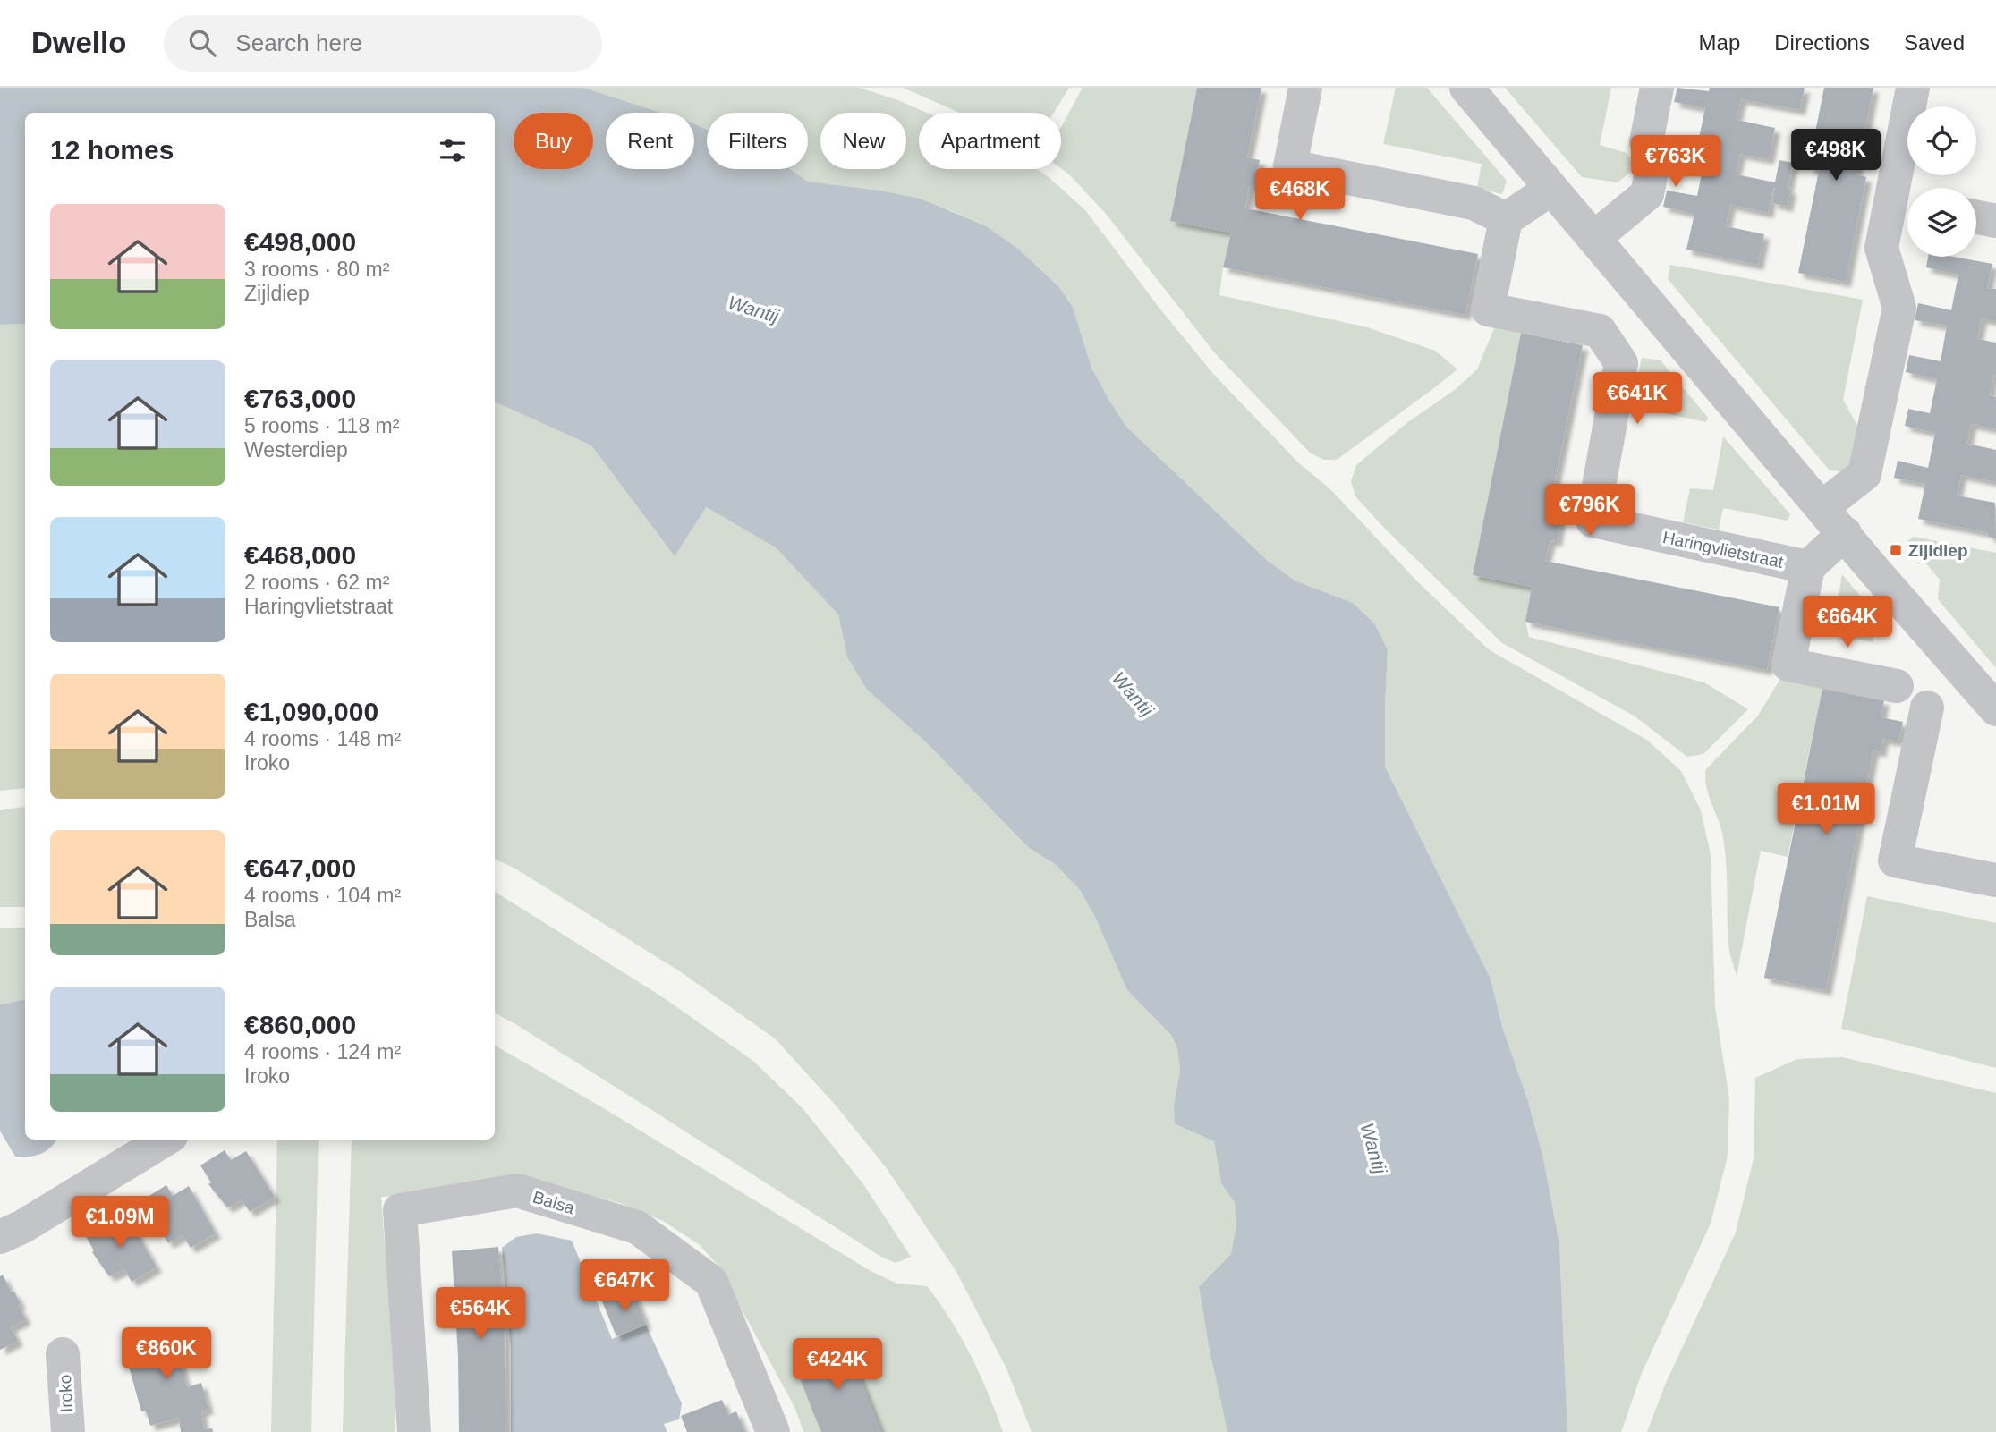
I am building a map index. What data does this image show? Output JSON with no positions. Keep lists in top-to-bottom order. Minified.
{"streets":{"street":["Haringvlietstraat","Balsa","Iroko"]},"water":["Wantij"],"places":{"transit":["Zijldiep"]},"page":{"header":"Dwello","search":"Search here","nav":["Map","Directions","Saved"],"chip":["Buy","Rent","Filters","New","Apartment"],"heading":"12 homes","price":["€498K","€763K","€468K","€641K","€796K","€664K","€1.01M","€1.09M","€647K","€564K","€860K","€424K"],"list":[{"name":"€498,000","note":"3 rooms · 80 m² · Zijldiep"},{"name":"€763,000","note":"5 rooms · 118 m² · Westerdiep"},{"name":"€468,000","note":"2 rooms · 62 m² · Haringvlietstraat"},{"name":"€1,090,000","note":"4 rooms · 148 m² · Iroko"},{"name":"€647,000","note":"4 rooms · 104 m² · Balsa"},{"name":"€860,000","note":"4 rooms · 124 m² · Iroko"}]}}
